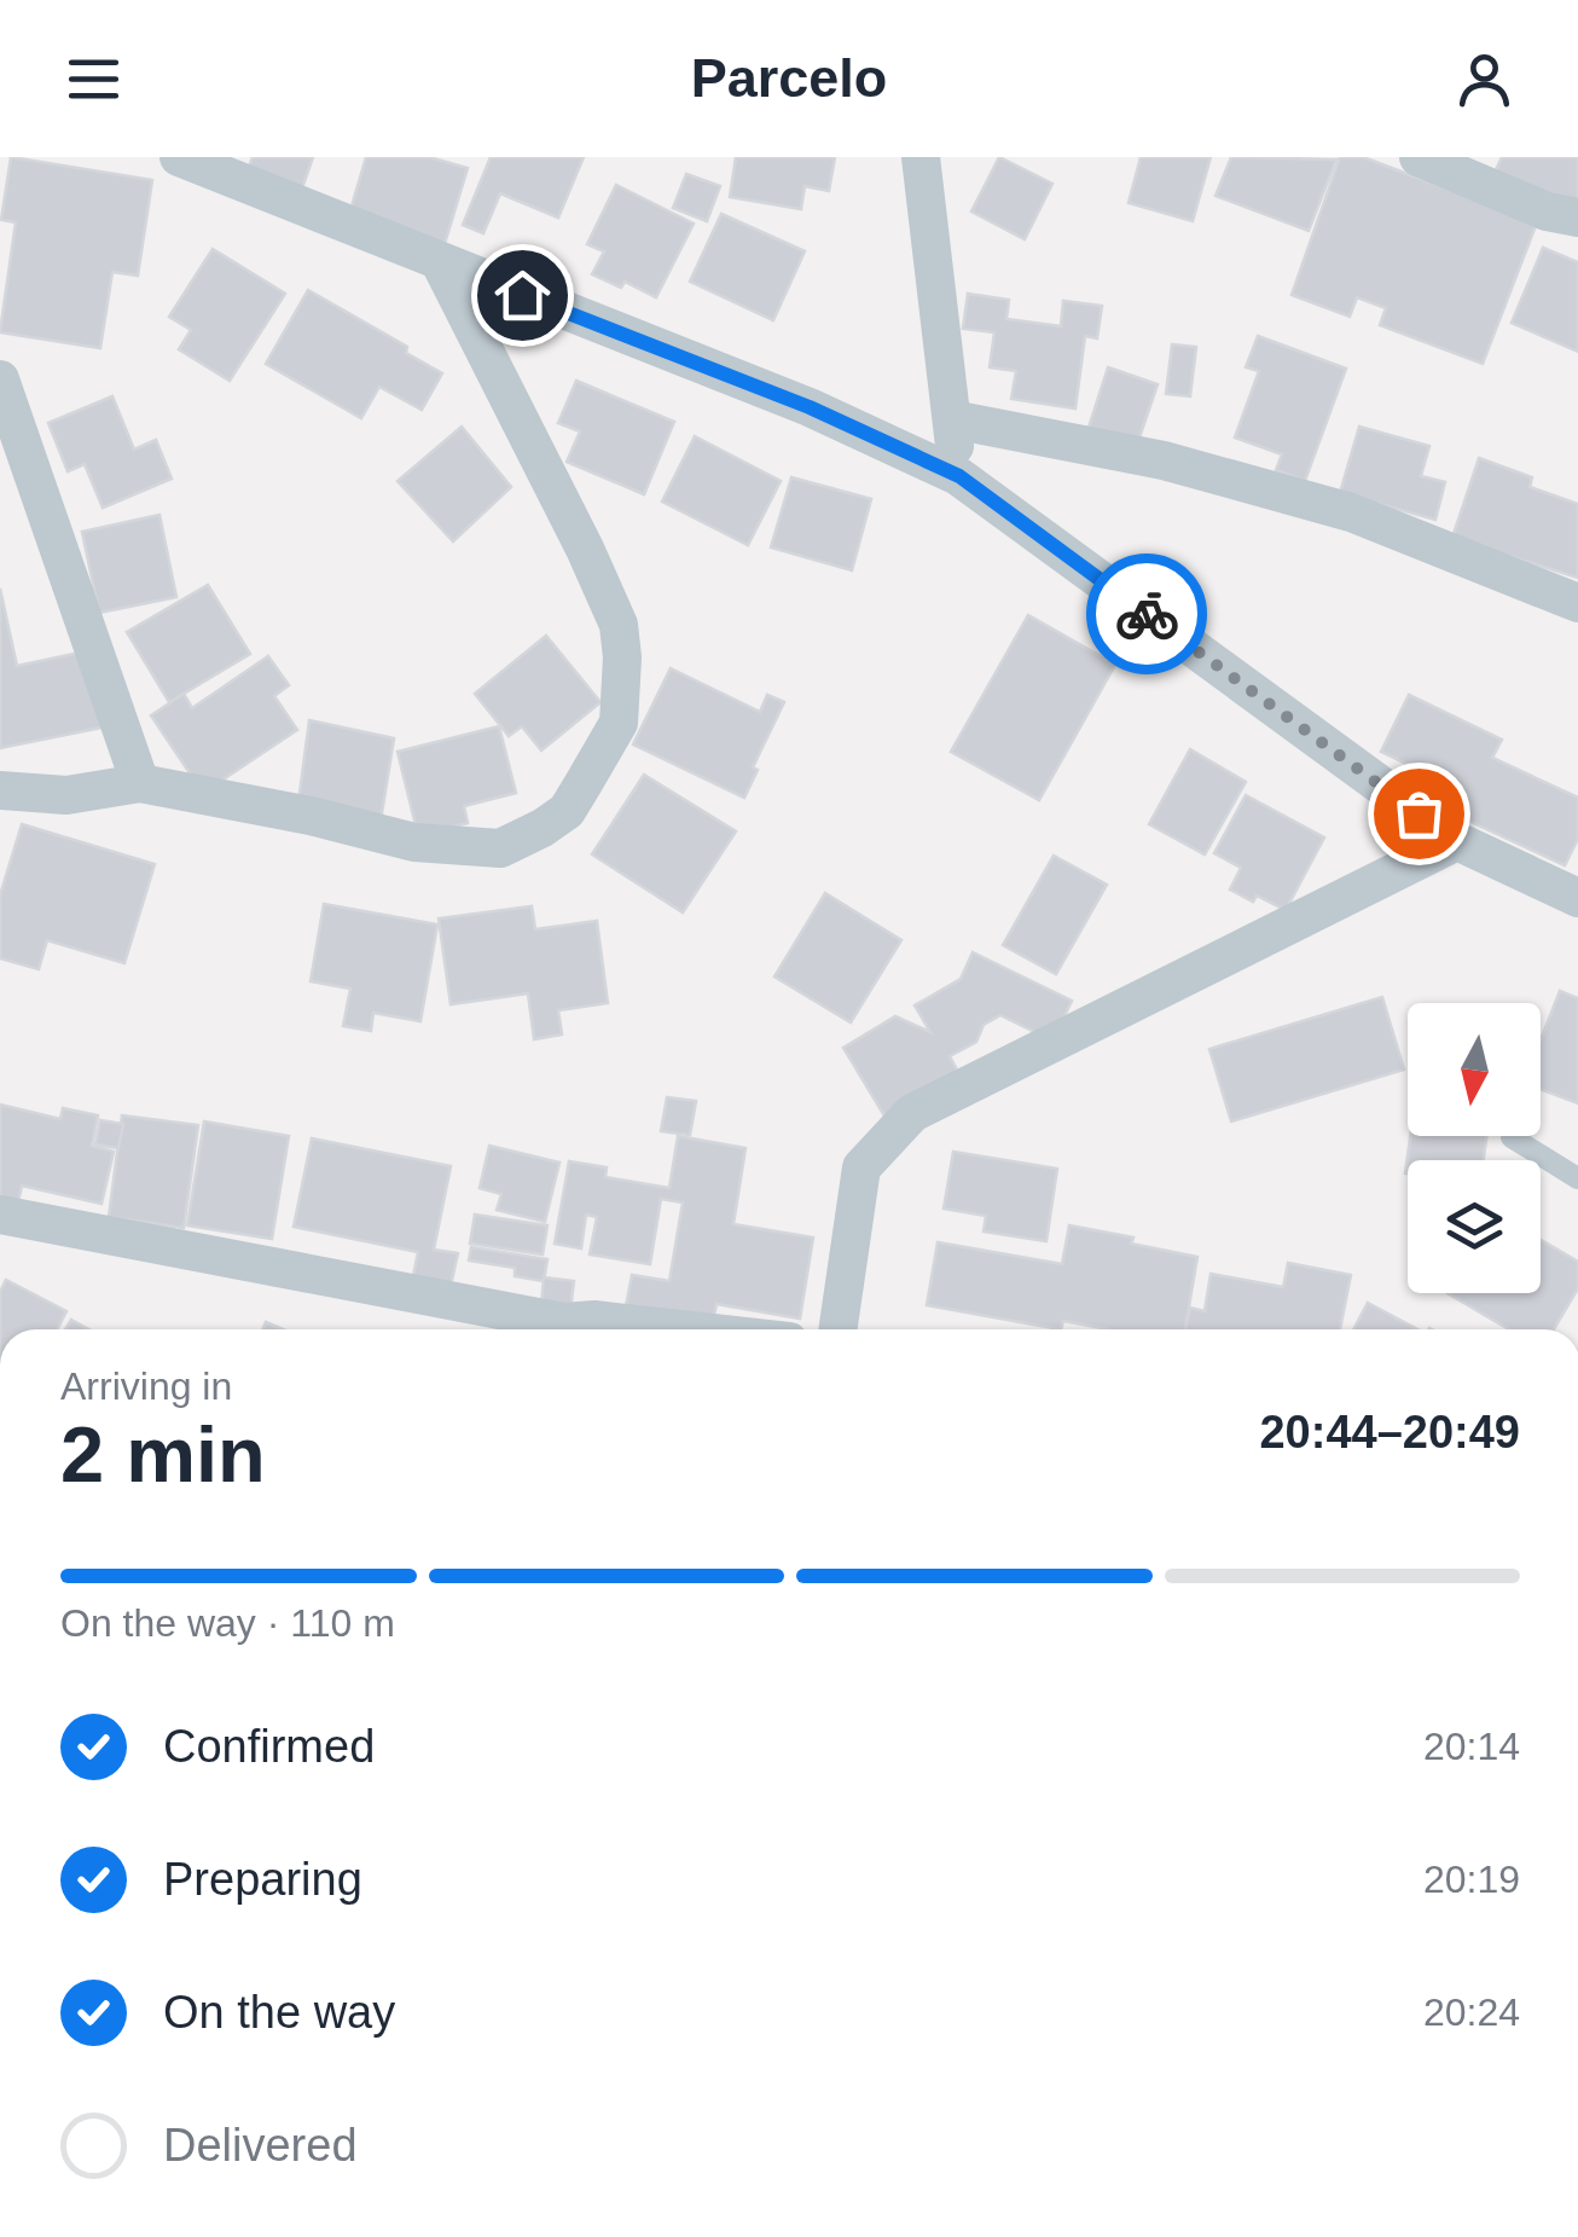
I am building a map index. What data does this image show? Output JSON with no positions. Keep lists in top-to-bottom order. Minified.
{"north":"bottom","page":{"header":"Parcelo","heading":["2 min","Arriving in","20:44–20:49"],"bar":"On the way · 110 m","list":[["Confirmed","20:14"],["Preparing","20:19"],["On the way","20:24"],"Delivered"]}}
